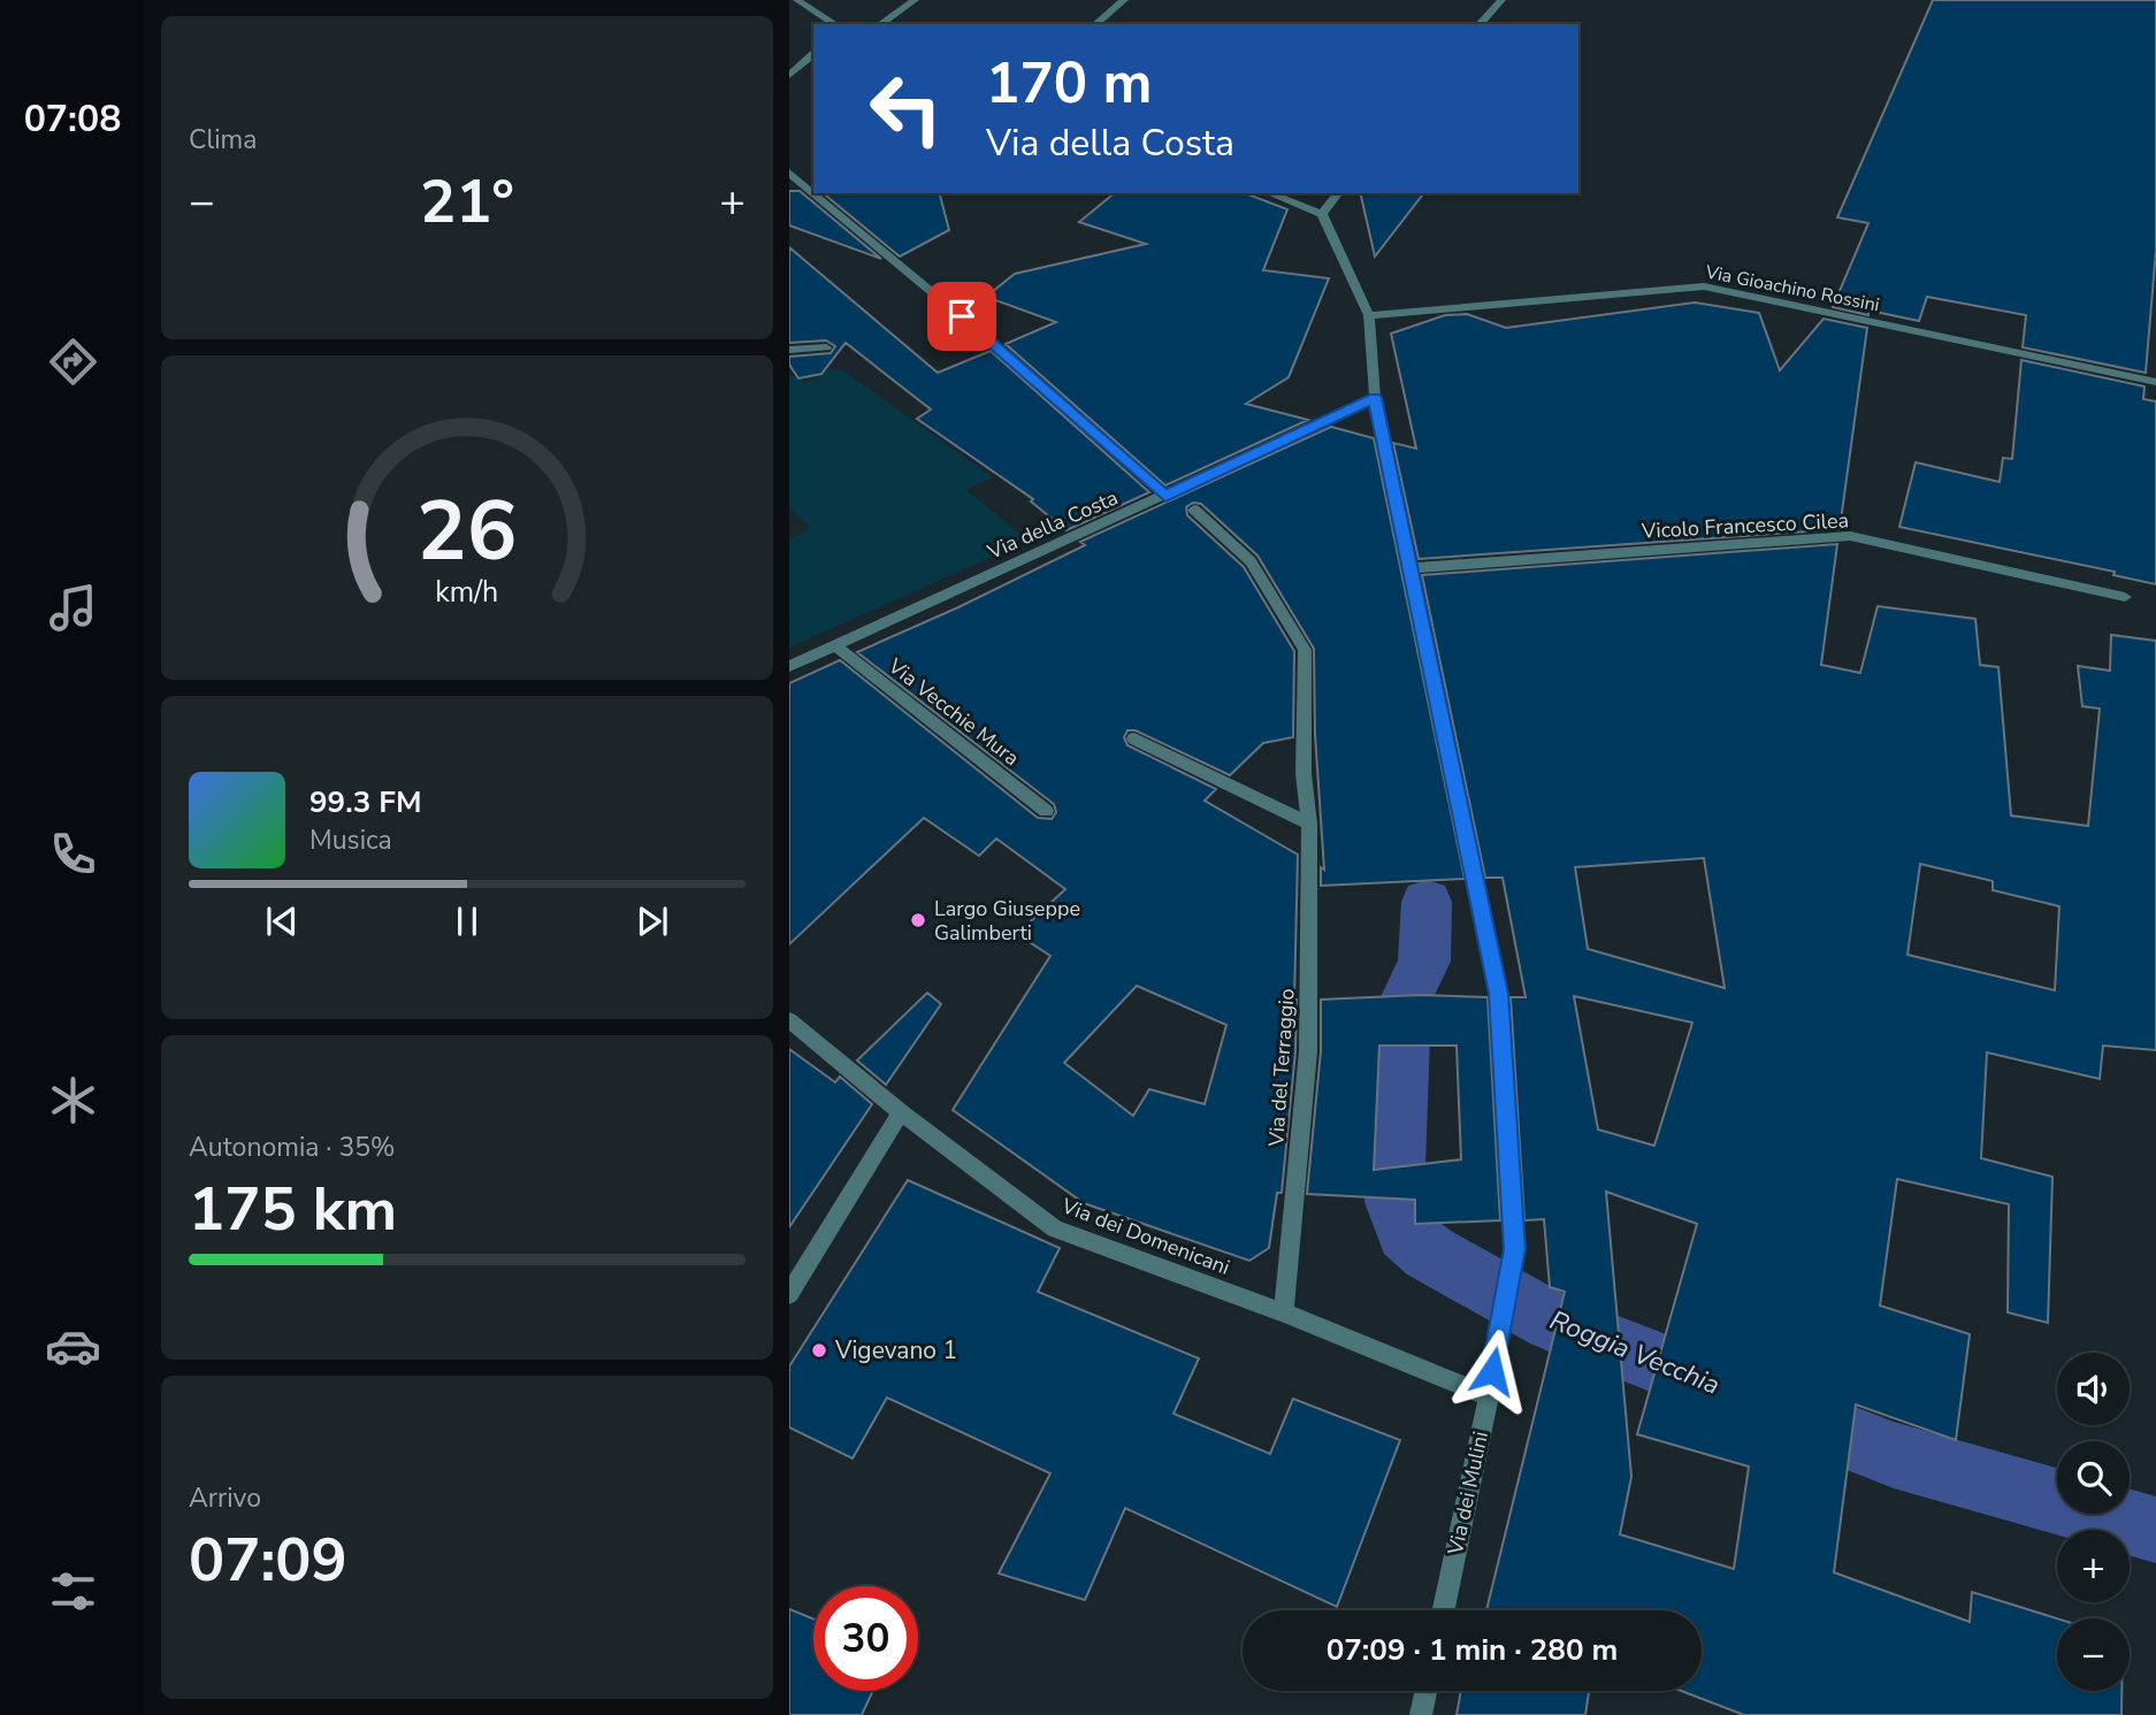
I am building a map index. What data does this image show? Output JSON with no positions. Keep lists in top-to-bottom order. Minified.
{"streets":{"street":["Via Gioachino Rossini","Via della Costa","Vicolo Francesco Cilea","Via Vecchie Mura","Via del Terraggio","Via dei Domenicani","Via dei Mulini"]},"crossings":[["Via Gioachino Rossini","Via dei Mulini"],["Via della Costa","Via Vecchie Mura"],["Via della Costa","Via dei Mulini"],["Vicolo Francesco Cilea","Via dei Mulini"],["Via del Terraggio","Via dei Domenicani"],["Via dei Domenicani","Via dei Mulini"]],"water":["Roggia Vecchia"],"places":["Largo Giuseppe Galimberti","Vigevano 1"],"page":{"tabs":"07:08","tile":["Clima",["Autonomia · 35%","175 km"],["Arrivo","07:09"]],"turn":["170 m","Via della Costa"],"heat":["−","21°","+"],"song":["99.3 FM","Musica"],"map_buttons":["+","−"],"limit":"30","trip":"07:09 · 1 min · 280 m","gauge":["26","km/h"]}}
